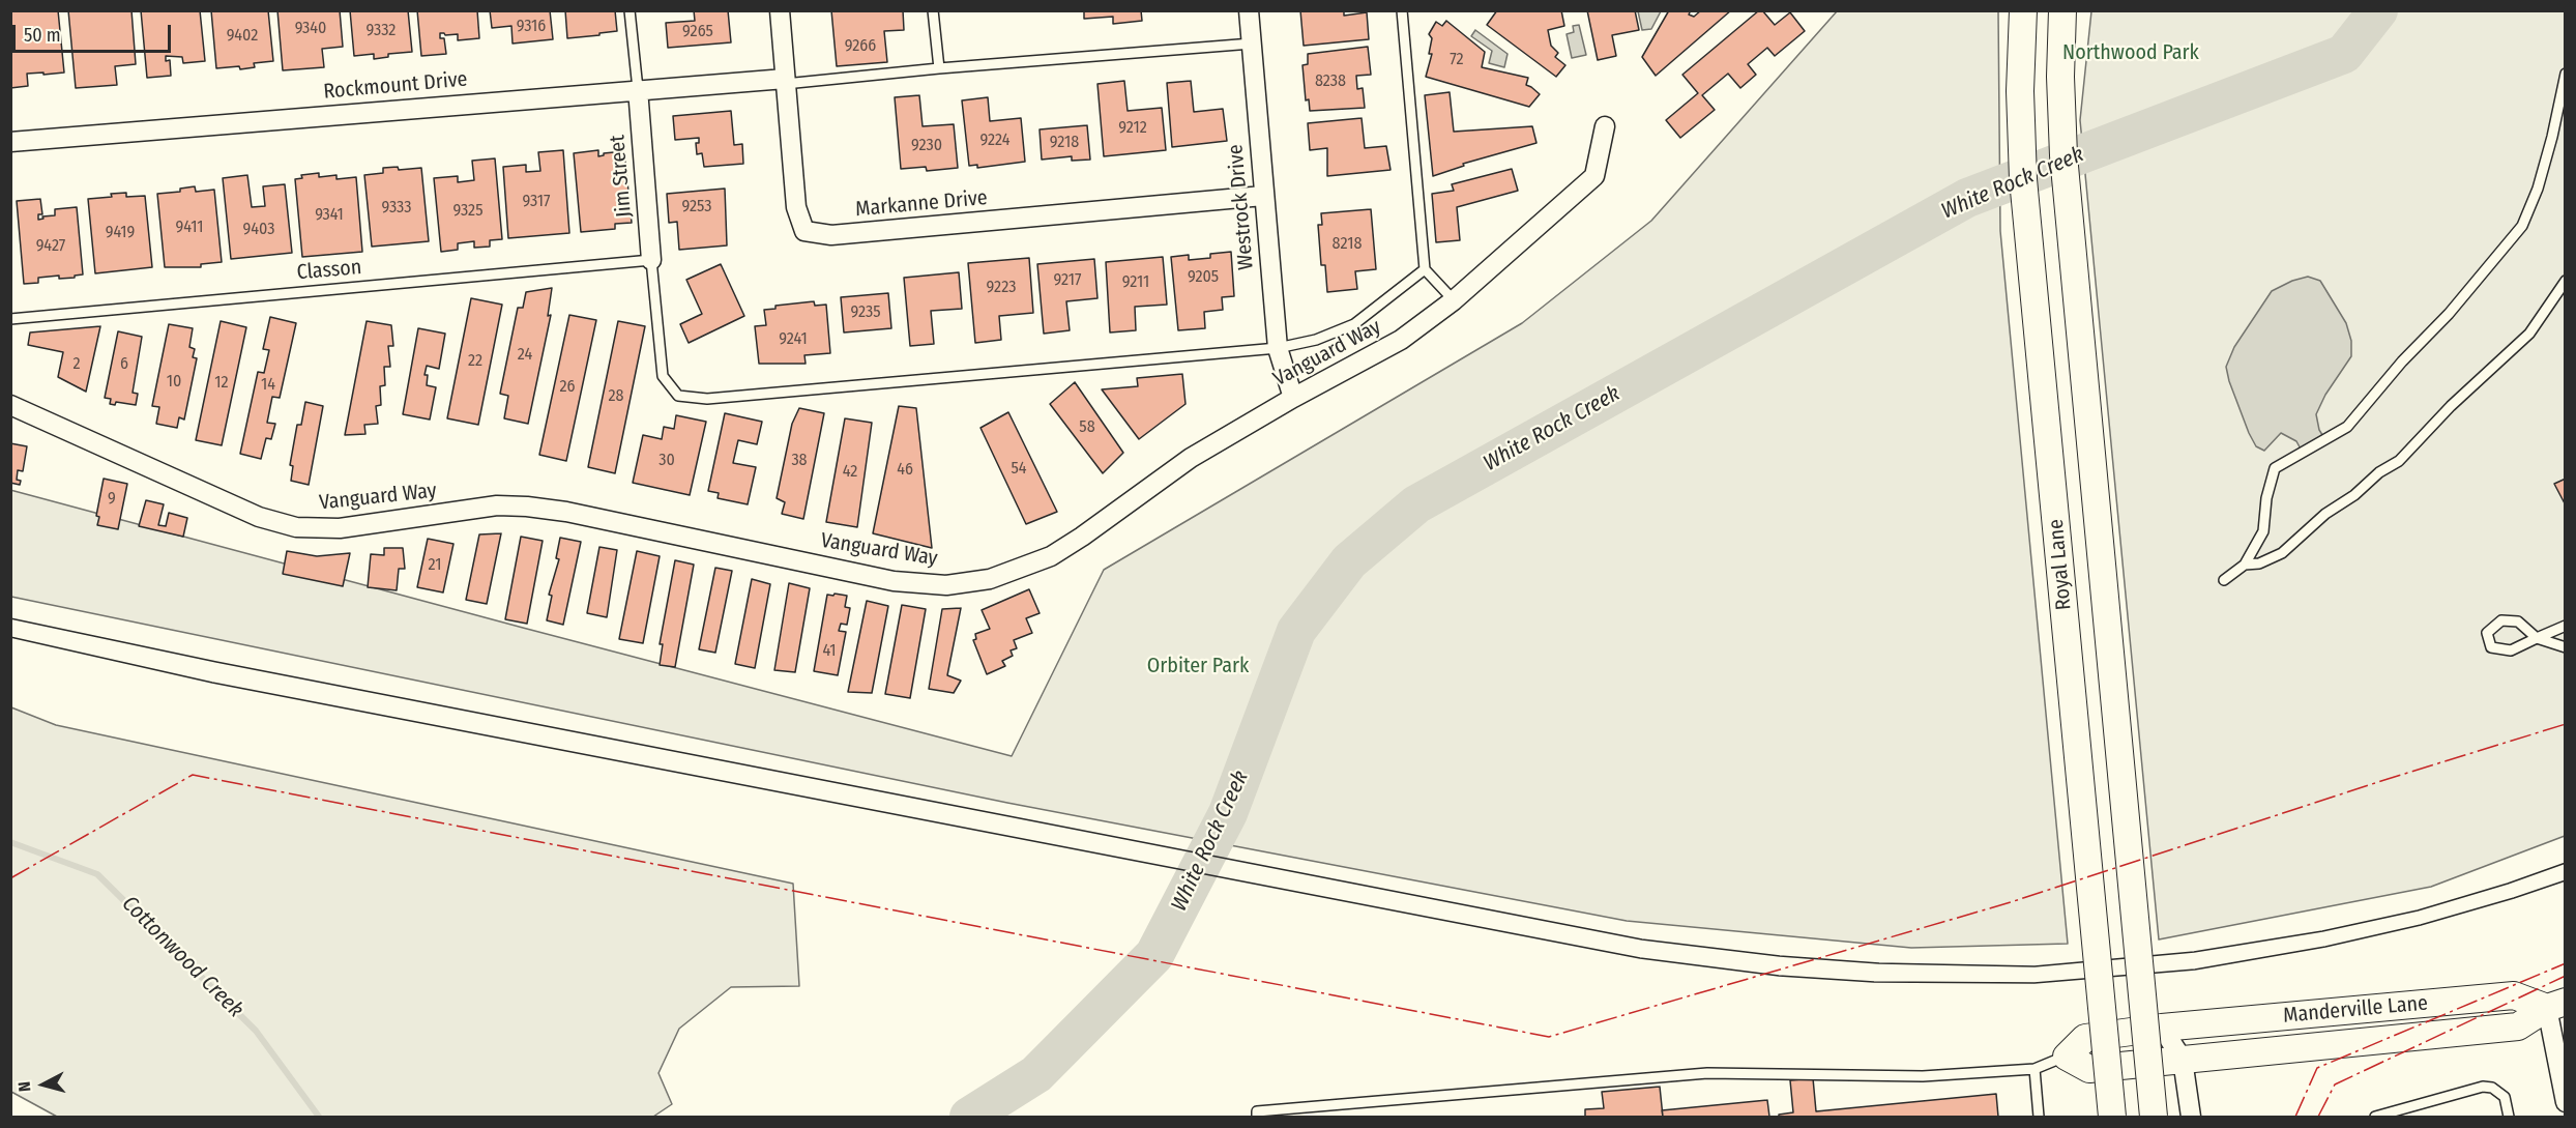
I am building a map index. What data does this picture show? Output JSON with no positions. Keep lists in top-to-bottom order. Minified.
{"streets":{"main road":["Royal Lane","Manderville Lane"],"street":["Rockmount Drive","Jim Street","Markanne Drive","Westrock Drive","Vanguard Way"],"lane":["Classon"]},"crossings":[["Rockmount Drive","Jim Street"],["Rockmount Drive","Markanne Drive"],["Jim Street","Classon"],["Markanne Drive","Westrock Drive"],["Westrock Drive","Vanguard Way"]],"water":["White Rock Creek","Cottonwood Creek"],"parks":["Northwood Park","Orbiter Park"],"house_numbers":["9316","9340","9332","9265","9402","9266","72","8238","9212","9224","9218","9230","9317","9253","9333","9325","9341","9411","9403","9419","8218","9427","9205","9217","9211","9223","9235","9241","24","22","2","6","10","12","14","26","28","58","30","38","54","46","42","9","21","41"],"scale_bar":"50 m","north":"left"}
